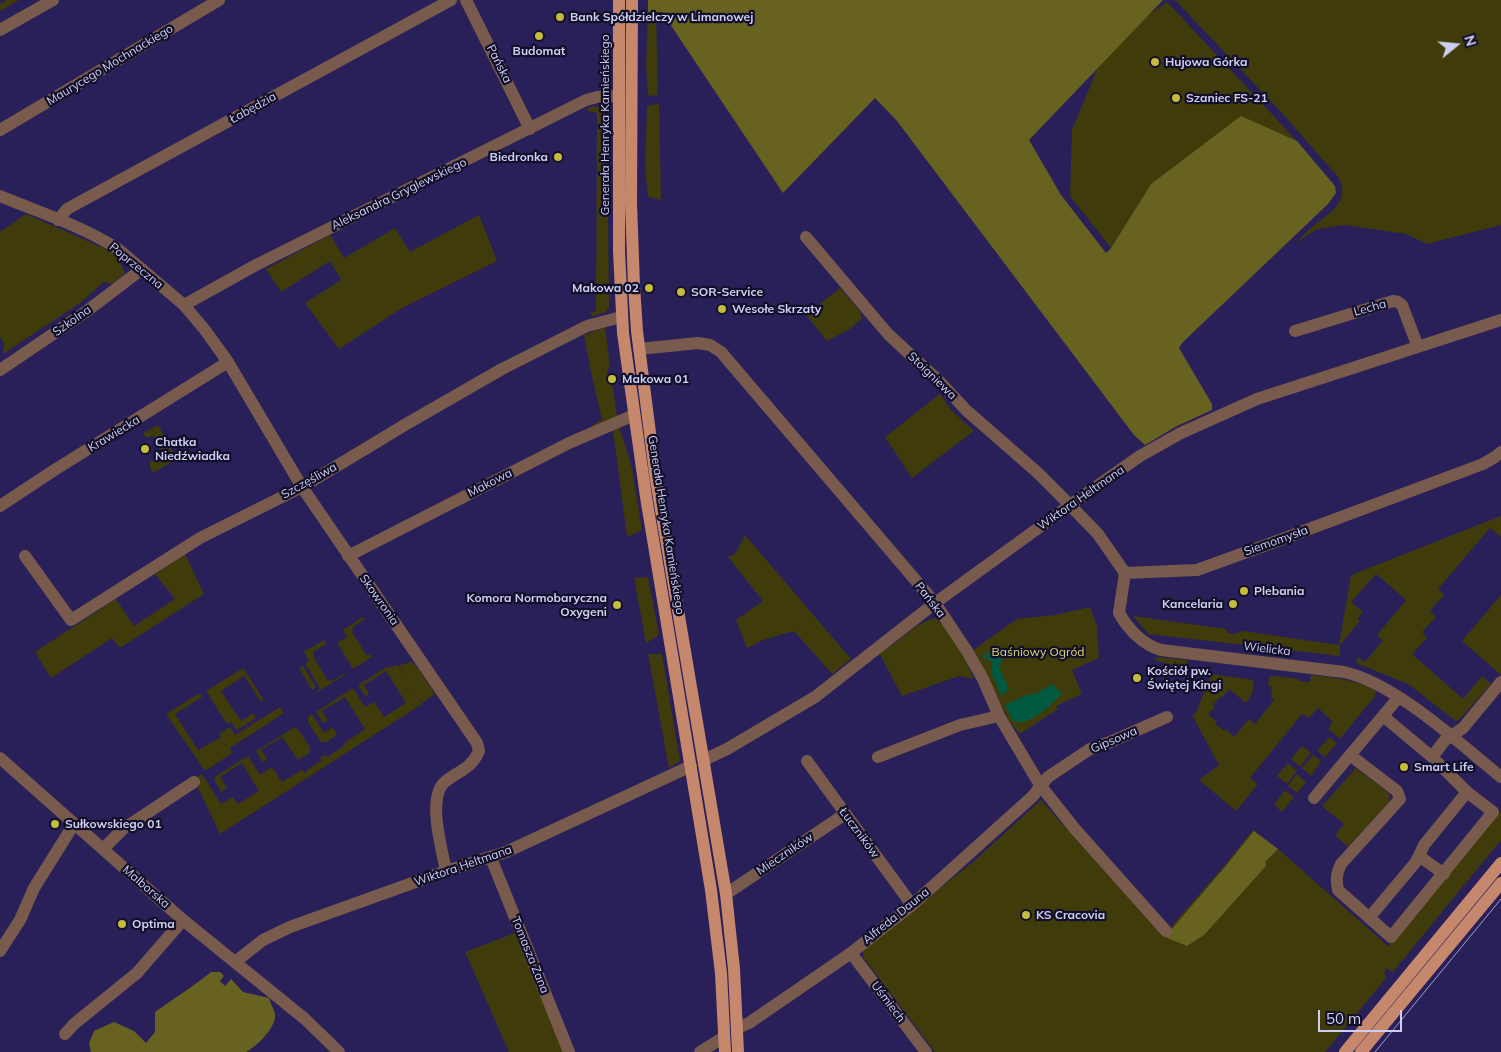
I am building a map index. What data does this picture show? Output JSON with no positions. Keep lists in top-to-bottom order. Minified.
{"streets":{"main road":["Generała Henryka Kamieńskiego"],"street":["Pańska","Maurycego Mochnackiego","Łabędzia","Aleksandra Gryglewskiego","Poprzeczna","Lecha","Szkolna","Stoigniewa","Krawiecka","Szczęśliwa","Makowa","Wiktora Heltmana","Siemomysła","Skowronia","Wielicka","Gipsowa","Łuczników","Mieczników","Malborska","Alfreda Dauna","Tomasza Zana","Uśmiech"]},"crossings":[["Pańska","Generała Henryka Kamieńskiego"],["Pańska","Aleksandra Gryglewskiego"],["Pańska","Wiktora Heltmana"],["Pańska","Gipsowa"],["Pańska","Alfreda Dauna"],["Łabędzia","Poprzeczna"],["Generała Henryka Kamieńskiego","Aleksandra Gryglewskiego"],["Generała Henryka Kamieńskiego","Szczęśliwa"],["Generała Henryka Kamieńskiego","Makowa"],["Generała Henryka Kamieńskiego","Wiktora Heltmana"],["Generała Henryka Kamieńskiego","Mieczników"],["Generała Henryka Kamieńskiego","Alfreda Dauna"],["Aleksandra Gryglewskiego","Poprzeczna"],["Poprzeczna","Szkolna"],["Poprzeczna","Skowronia"],["Lecha","Wiktora Heltmana"],["Stoigniewa","Wiktora Heltmana"],["Krawiecka","Skowronia"],["Szczęśliwa","Skowronia"],["Makowa","Skowronia"],["Wiktora Heltmana","Skowronia"],["Wiktora Heltmana","Malborska"],["Wiktora Heltmana","Tomasza Zana"],["Siemomysła","Wielicka"],["Gipsowa","Alfreda Dauna"],["Łuczników","Mieczników"],["Łuczników","Alfreda Dauna"],["Alfreda Dauna","Uśmiech"]],"parks":["Baśniowy Ogród"],"places":["Bank Spółdzielczy w Limanowej","Budomat","Hujowa Górka","Szaniec FS-21","Biedronka","Makowa 02","SOR-Service","Wesołe Skrzaty","Makowa 01","Chatka Niedźwiadka","Plebania","Kancelaria","Komora Normobaryczna Oxygeni","Kościół pw. Świętej Kingi","Smart Life","Sułkowskiego 01","KS Cracovia","Optima"],"scale_bar":"50 m","north":"right"}
